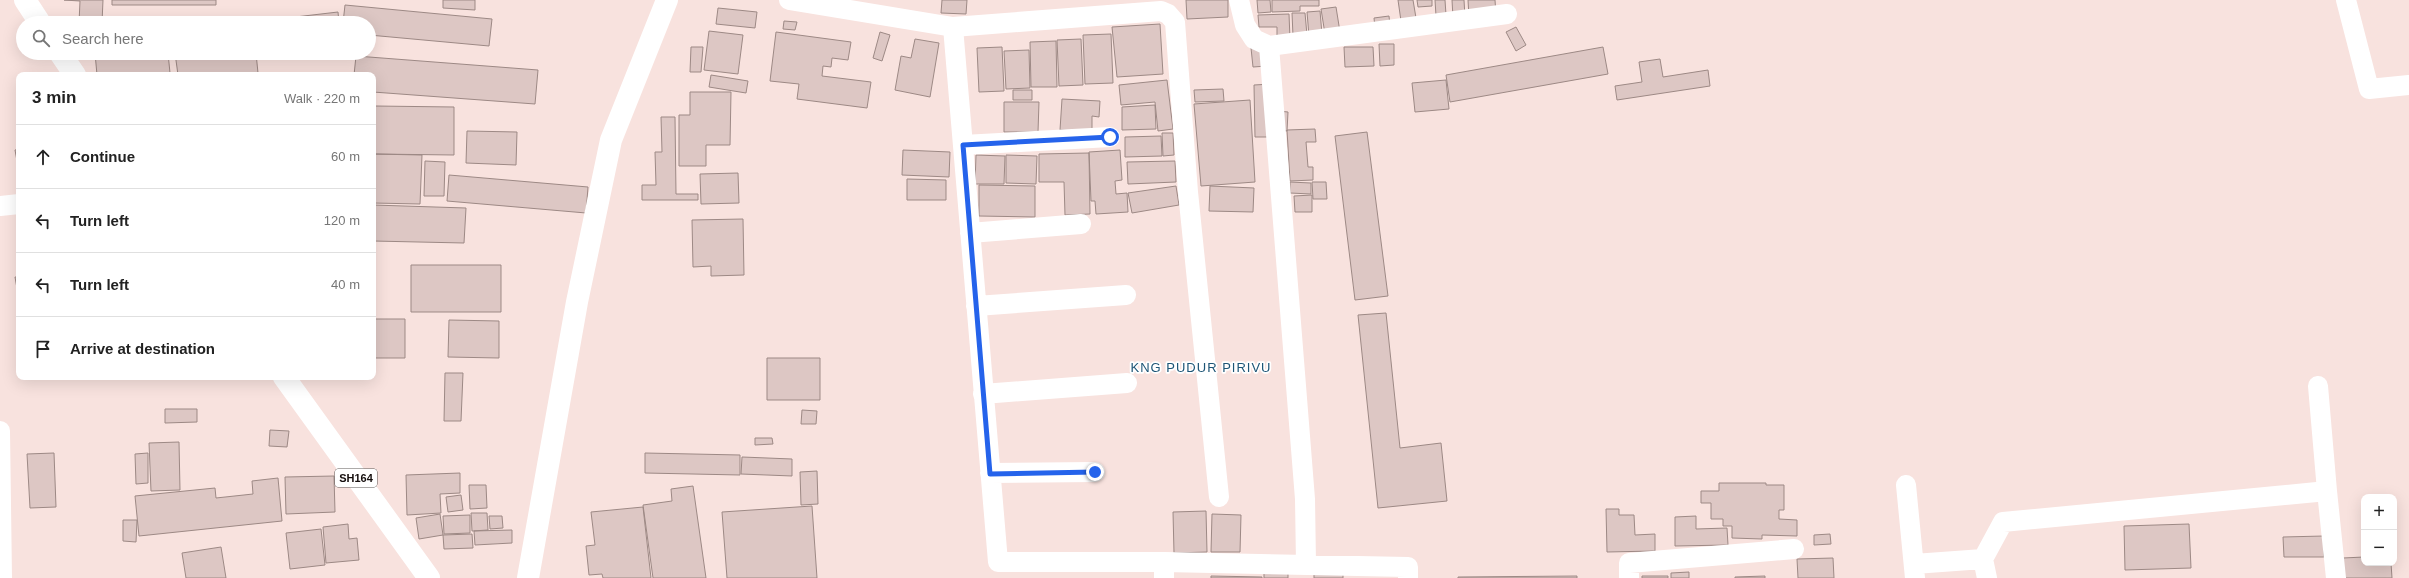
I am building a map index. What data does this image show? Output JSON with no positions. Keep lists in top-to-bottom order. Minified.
{"streets":{"main road":["SH164"]},"districts":["KNG PUDUR PIRIVU"],"page":{"search":"Search here","heading":["3 min","Walk · 220 m"],"list":[["Continue","60 m"],["Turn left","120 m"],["Turn left","40 m"],"Arrive at destination"],"map_buttons":["+","−"]}}
